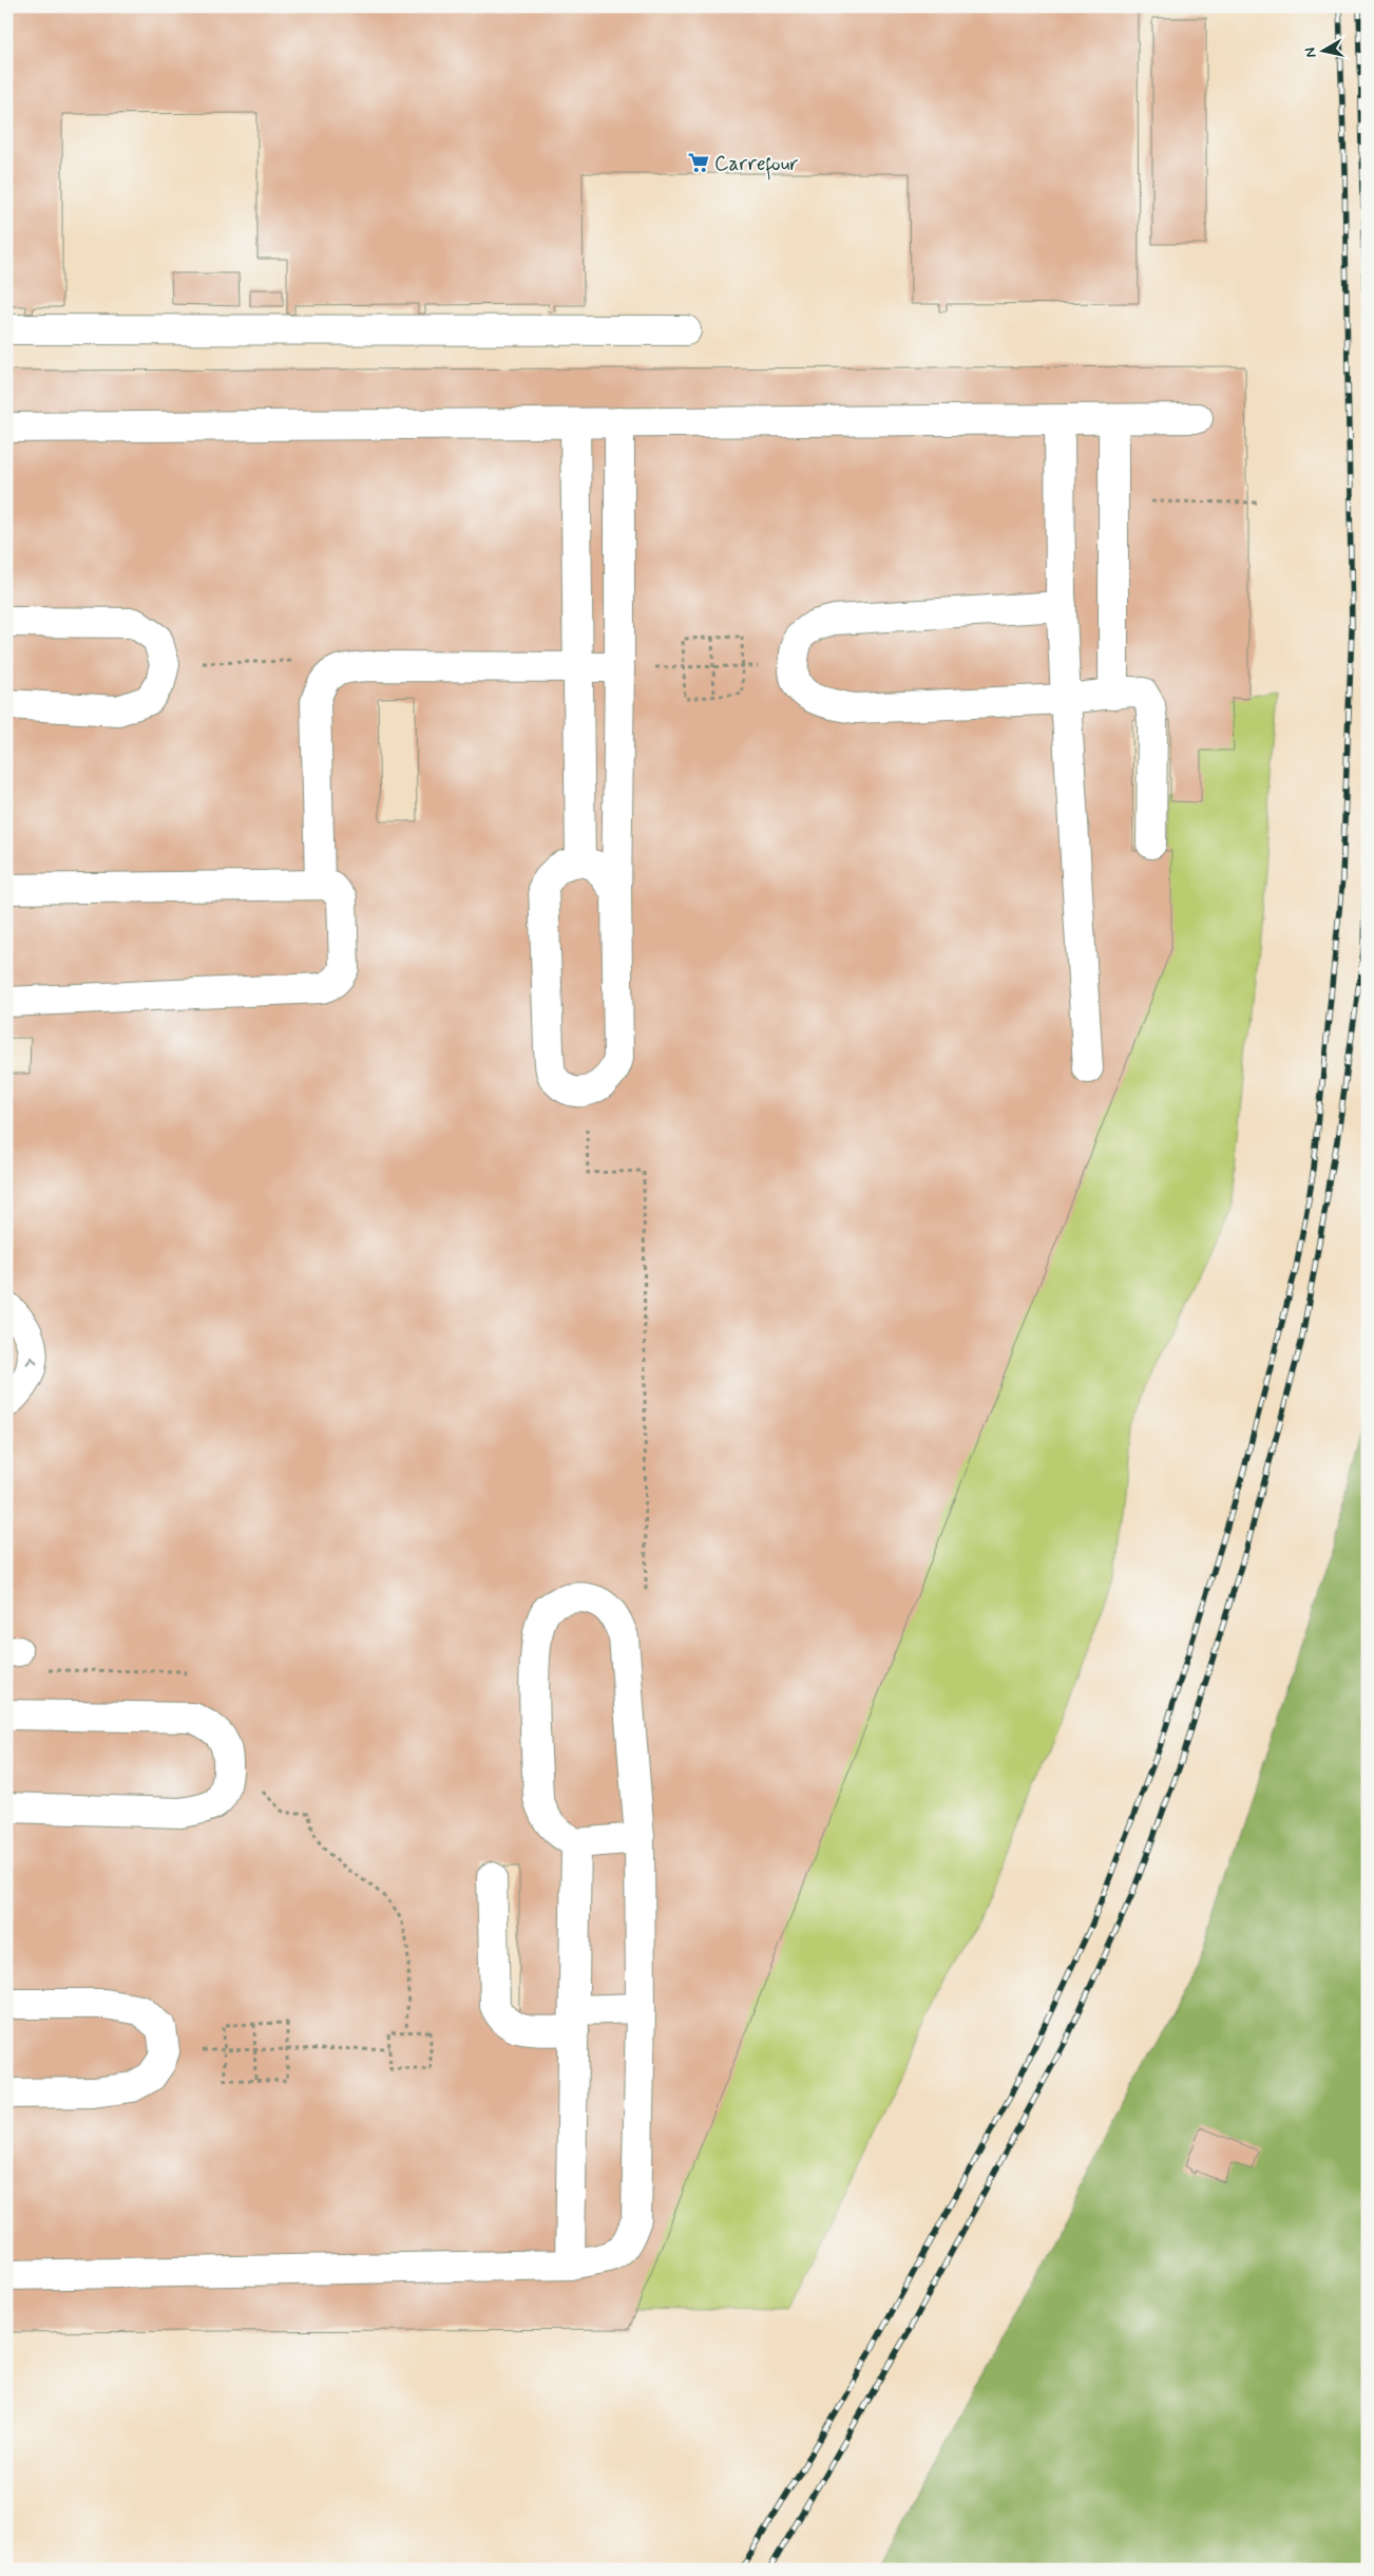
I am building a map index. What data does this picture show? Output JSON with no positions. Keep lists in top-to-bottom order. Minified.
{"places":{"supermarket":["Carrefour"]},"north":"left"}
